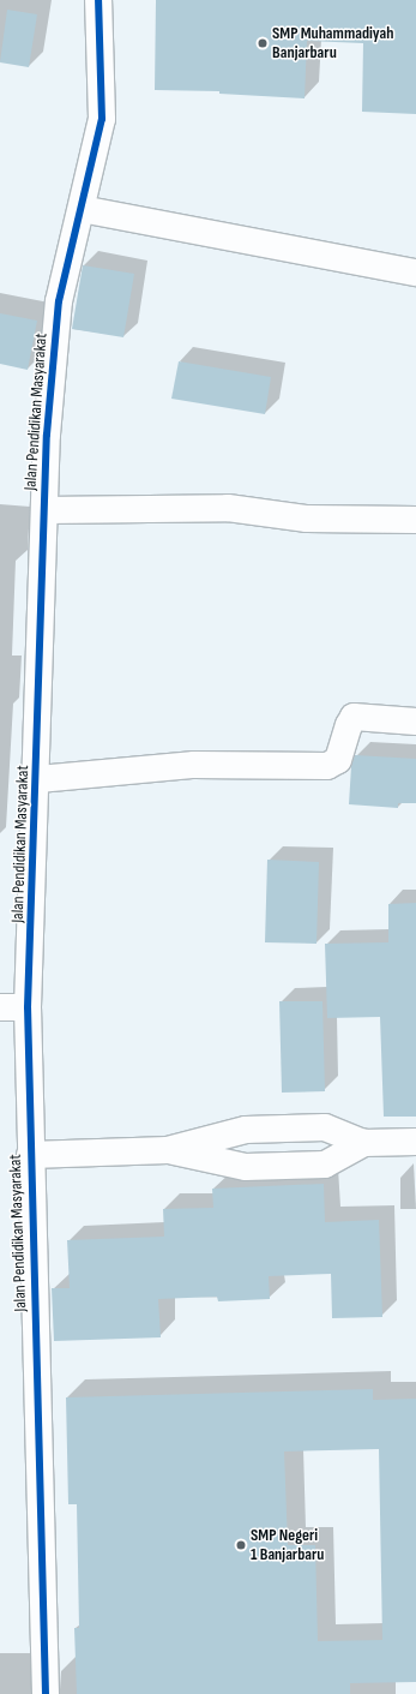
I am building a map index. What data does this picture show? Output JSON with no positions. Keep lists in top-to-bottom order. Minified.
{"streets":{"street":["Jalan Pendidikan Masyarakat"]},"places":["SMP Muhammadiyah Banjarbaru","SMP Negeri 1 Banjarbaru"]}
